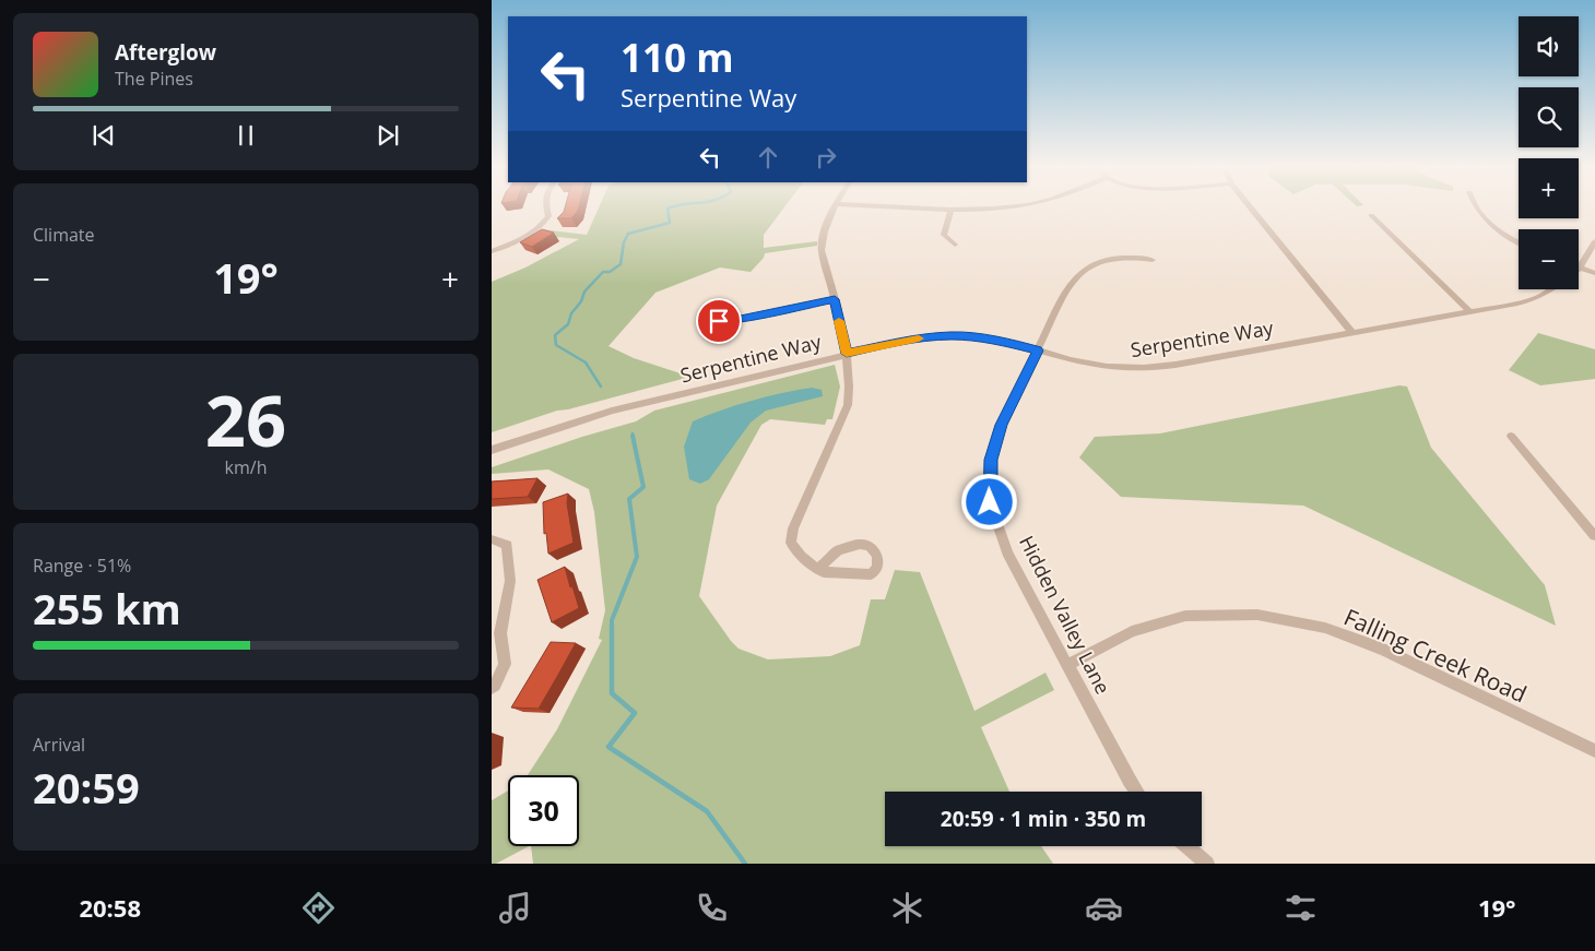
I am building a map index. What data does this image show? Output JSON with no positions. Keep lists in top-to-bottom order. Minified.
{"streets":{"street":["Serpentine Way","Hidden Valley Lane","Falling Creek Road"]},"crossings":[["Serpentine Way","Hidden Valley Lane"],["Hidden Valley Lane","Falling Creek Road"]],"page":{"map_buttons":["+","−"],"turn":["110 m","Serpentine Way"],"song":["Afterglow","The Pines"],"tile":["Climate",["26","km/h"],["Range · 51%","255 km"],["Arrival","20:59"]],"heat":["−","19°","+"],"limit":"30","trip":"20:59 · 1 min · 350 m","tabs":["20:58","19°"]}}
